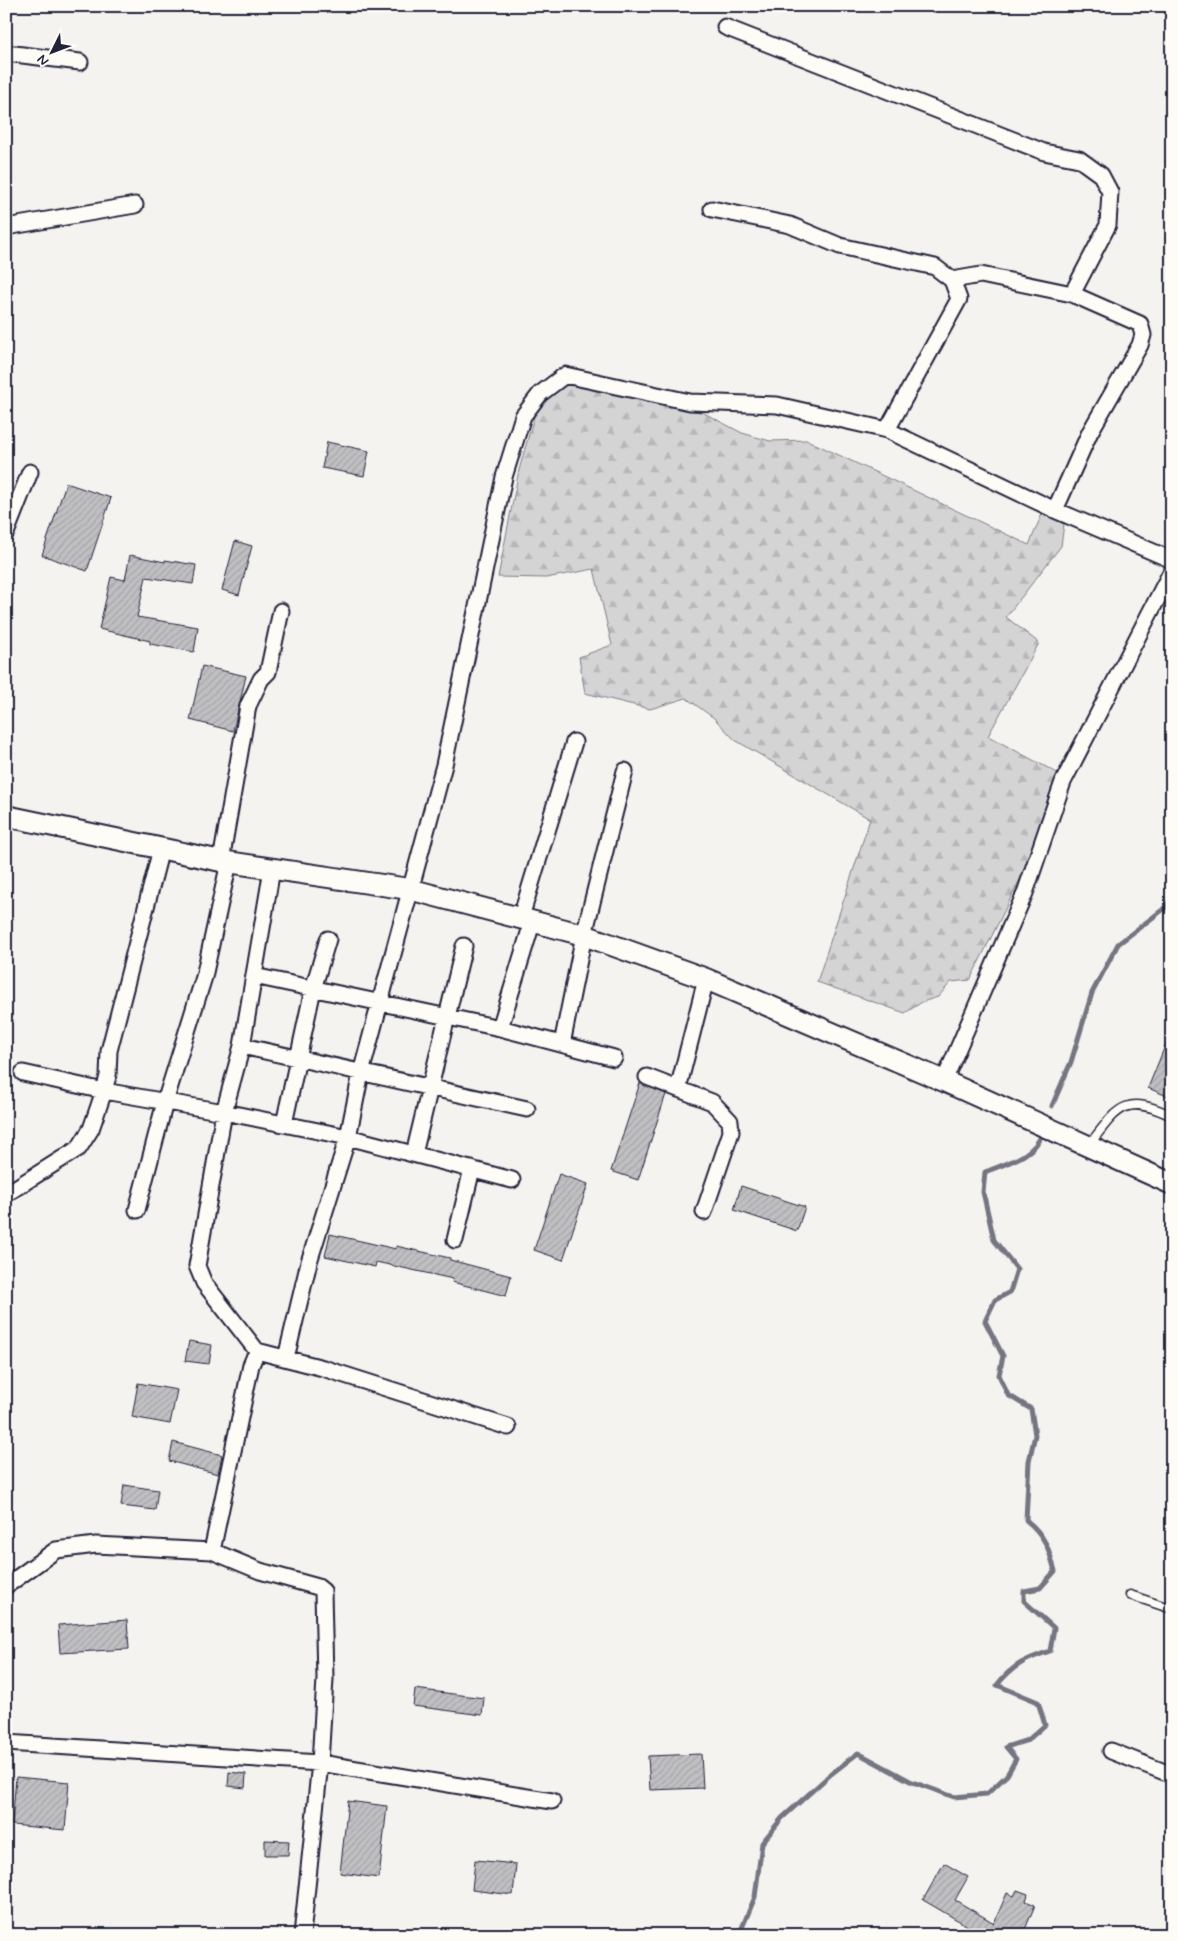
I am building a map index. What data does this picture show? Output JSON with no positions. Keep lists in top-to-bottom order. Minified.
{"north":"bottom left"}
